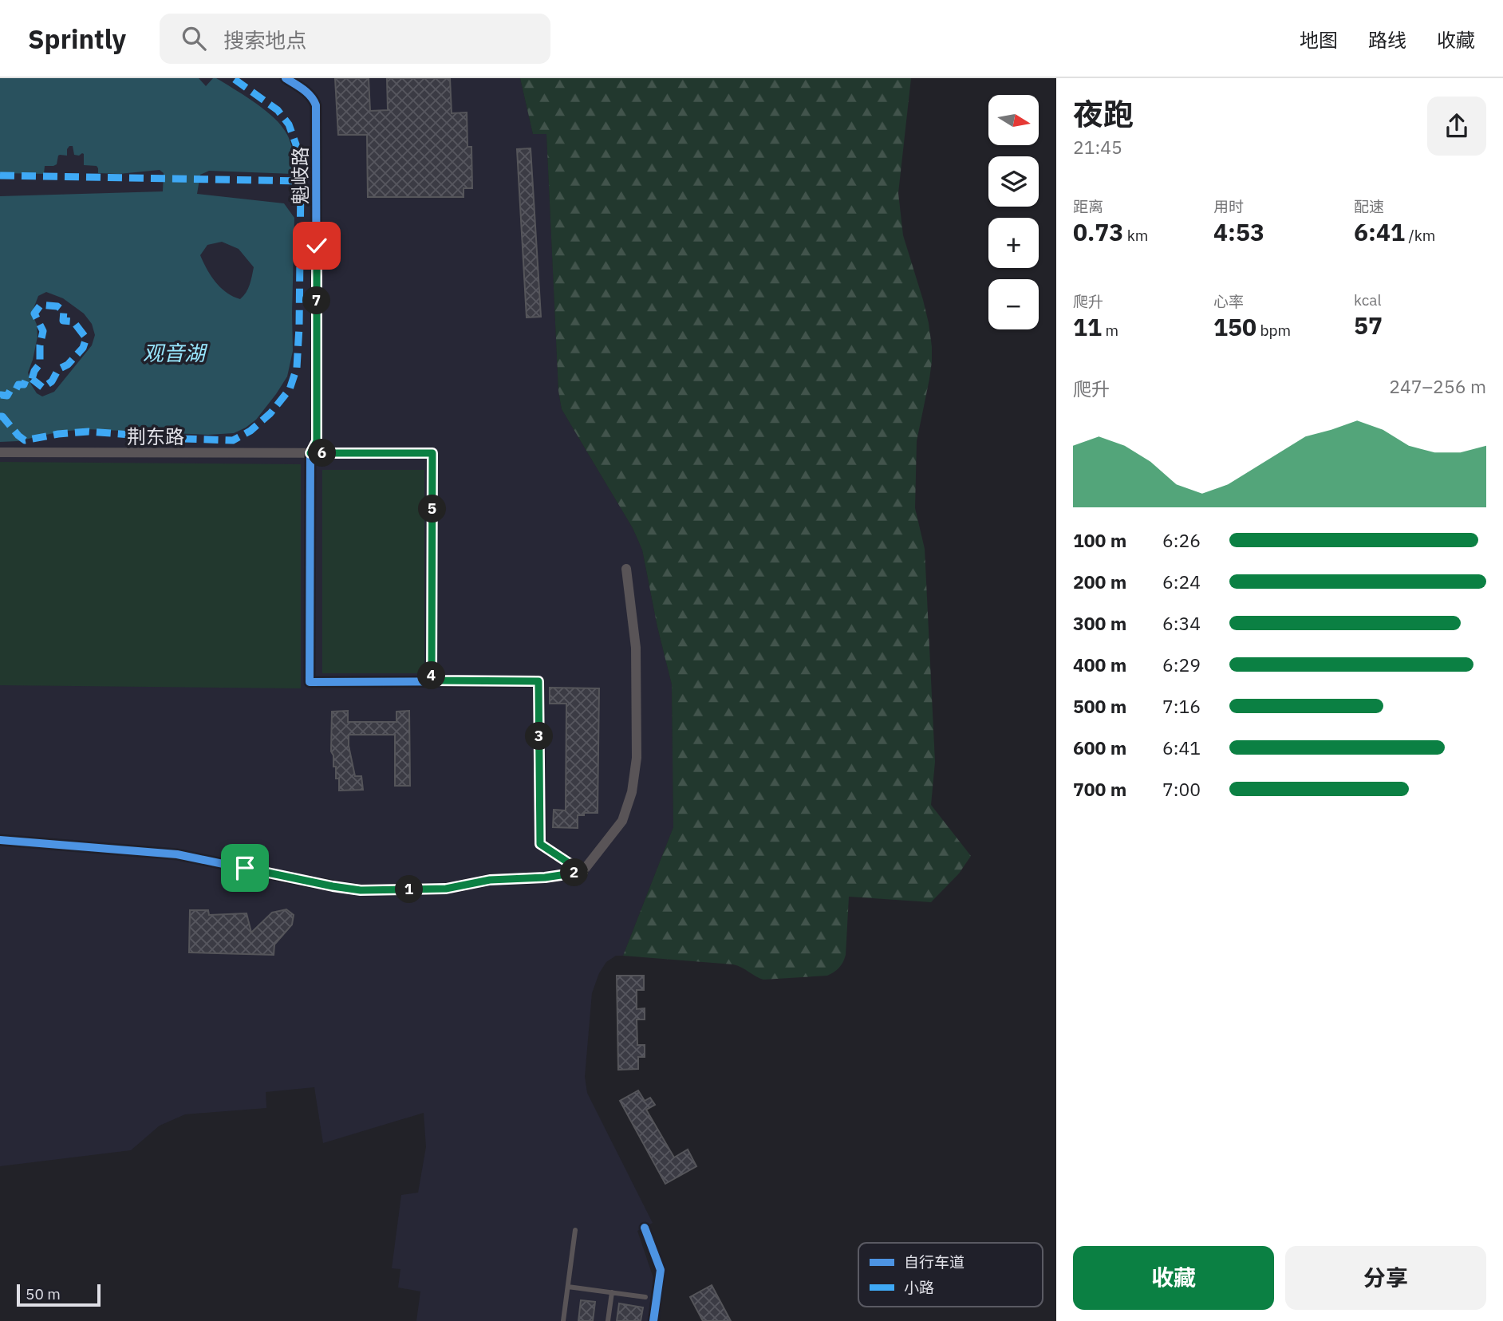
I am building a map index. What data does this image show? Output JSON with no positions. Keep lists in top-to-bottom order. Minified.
{"streets":{"street":["魁岐路","荆东路"]},"crossings":[["魁岐路","荆东路"]],"water":["观音湖"],"legend":["自行车道","小路"],"scale_bar":"50 m","north":"right","page":{"header":"Sprintly","search":"搜索地点","nav":["地图","路线","收藏"],"heading":["夜跑","21:45"],"map_buttons":["+","−"],"stats":[["距离","0.73 km"],["用时","4:53"],["配速","6:41 /km"],["爬升","11 m"],["心率","150 bpm"],["kcal","57"]],"pins":["7","6","5","4","3","2","1"],"chart":["爬升","247–256 m"],"list":[{"name":"100 m","note":"6:26"},{"name":"200 m","note":"6:24"},{"name":"300 m","note":"6:34"},{"name":"400 m","note":"6:29"},{"name":"500 m","note":"7:16"},{"name":"600 m","note":"6:41"},{"name":"700 m","note":"7:00"}],"buttons":["收藏","分享"],"scale":"50 m"}}
